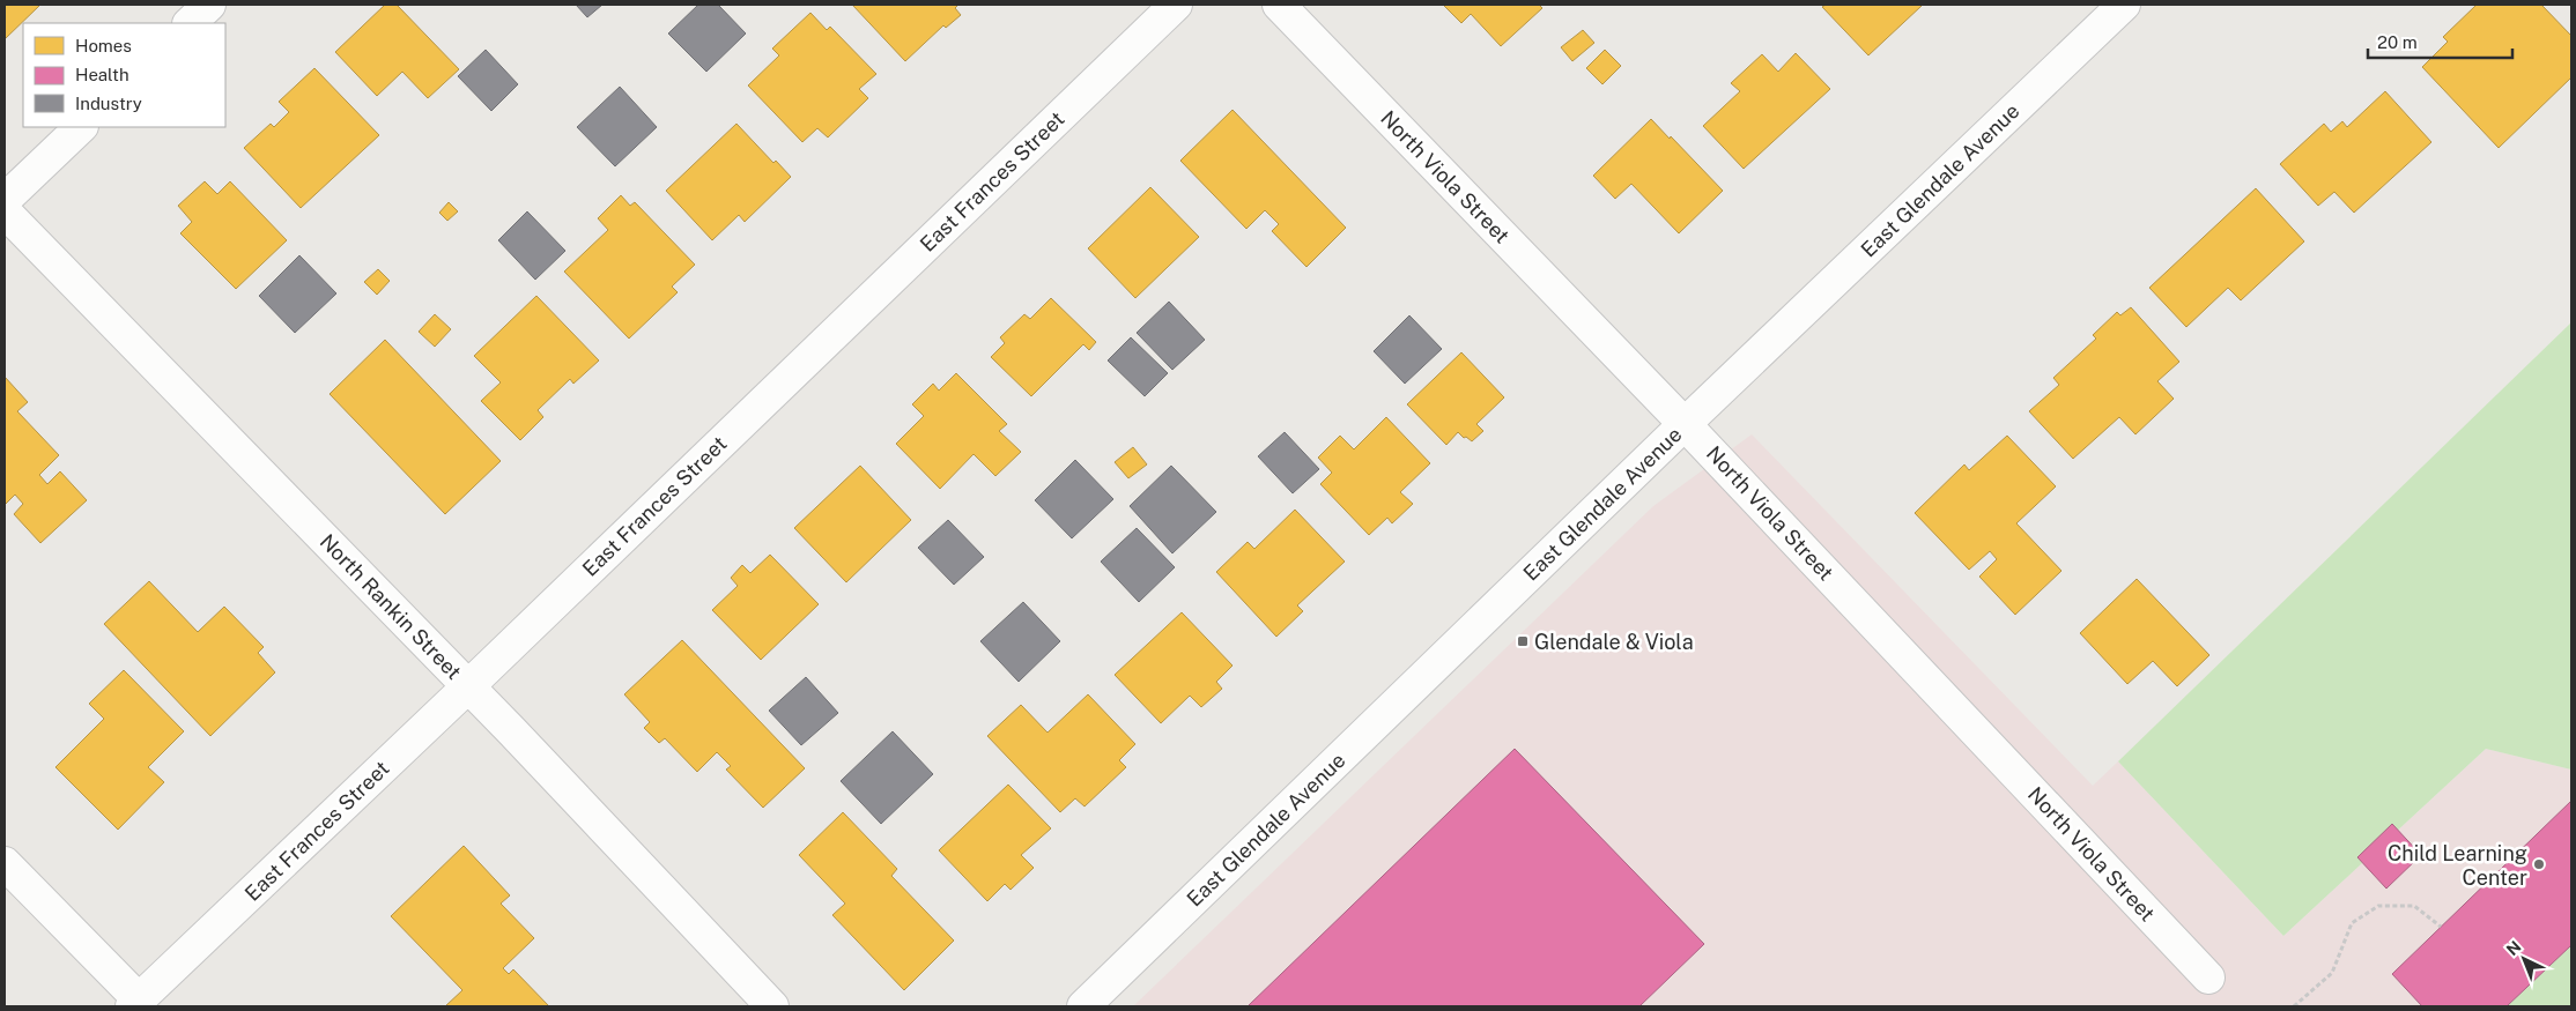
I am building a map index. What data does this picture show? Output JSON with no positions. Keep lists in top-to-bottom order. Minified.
{"streets":{"street":["North Viola Street","East Glendale Avenue","East Frances Street","North Rankin Street"]},"crossings":[["North Viola Street","East Glendale Avenue"],["East Frances Street","North Rankin Street"]],"places":{"transit":["Glendale & Viola"],"other":["Child Learning Center"]},"legend":["Homes","Health","Industry"],"scale_bar":"20 m","north":"top left"}
